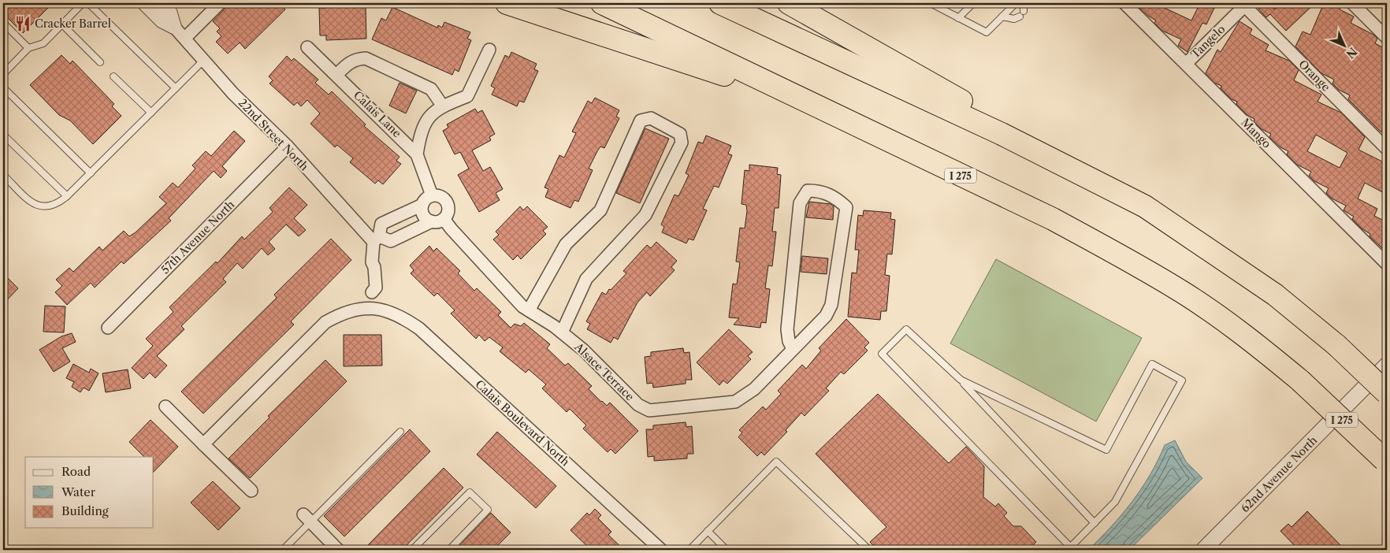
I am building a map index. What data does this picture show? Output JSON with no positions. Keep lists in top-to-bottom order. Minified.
{"streets":{"highway":["I 275"],"street":["Tangelo","Orange","Calais Lane","Mango","22nd Street North","57th Avenue North","Alsace Terrace","Calais Boulevard North","62nd Avenue North"]},"crossings":[["Tangelo","Orange"],["Tangelo","Mango"],["Calais Lane","Alsace Terrace"],["22nd Street North","57th Avenue North"]],"places":{"restaurant":["Cracker Barrel"]},"legend":["Road","Water","Building"],"north":"bottom right"}
